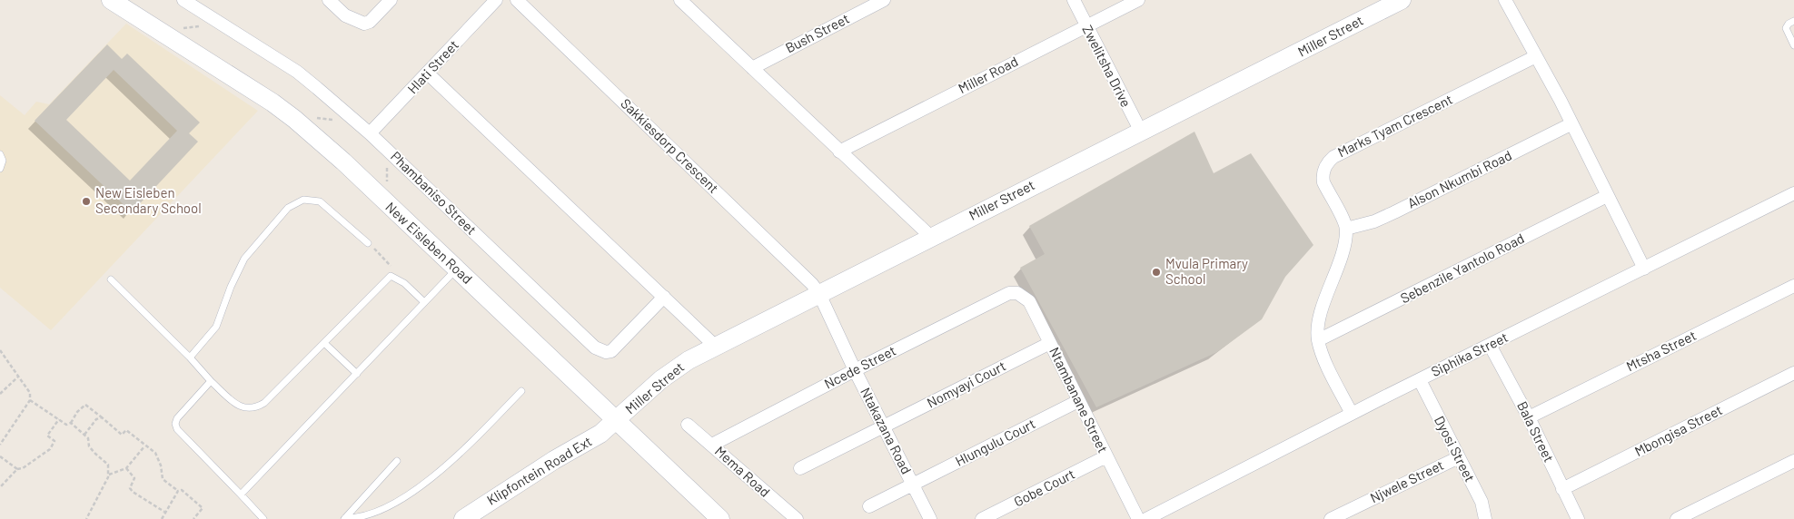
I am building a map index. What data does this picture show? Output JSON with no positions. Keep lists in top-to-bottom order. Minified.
{"streets":{"street":["Bush Street","Miller Street","Zwelitsha Drive","Hlati Street","Miller Road","Marks Tyam Crescent","Sakkiesdorp Crescent","Alson Nkumbi Road","Phambaniso Street","New Eisleben Road","Sebenzile Yantolo Road","Mtsha Street","Siphika Street","Ncede Street","Nomyayi Court","Ntambanane Street","Ntakazana Road","Mbongisa Street","Bala Street","Hlungulu Court","Dyosi Street","Klipfontein Road Ext","Mema Road","Njwele Street","Gobe Court"]},"crossings":[["Miller Street","Zwelitsha Drive"],["Miller Street","Sakkiesdorp Crescent"],["Miller Street","New Eisleben Road"],["Miller Street","Ntakazana Road"],["Miller Street","Klipfontein Road Ext"],["Zwelitsha Drive","Miller Road"],["Hlati Street","Phambaniso Street"],["Marks Tyam Crescent","Alson Nkumbi Road"],["Sakkiesdorp Crescent","Ntakazana Road"],["New Eisleben Road","Klipfontein Road Ext"],["Mtsha Street","Bala Street"],["Siphika Street","Bala Street"],["Siphika Street","Dyosi Street"],["Ncede Street","Ntambanane Street"],["Ncede Street","Ntakazana Road"],["Ncede Street","Mema Road"],["Nomyayi Court","Ntambanane Street"],["Nomyayi Court","Ntakazana Road"],["Ntambanane Street","Hlungulu Court"],["Ntambanane Street","Gobe Court"],["Ntakazana Road","Hlungulu Court"],["Mbongisa Street","Bala Street"],["Dyosi Street","Njwele Street"]],"places":["New Eisleben Secondary School","Mvula Primary School"]}
